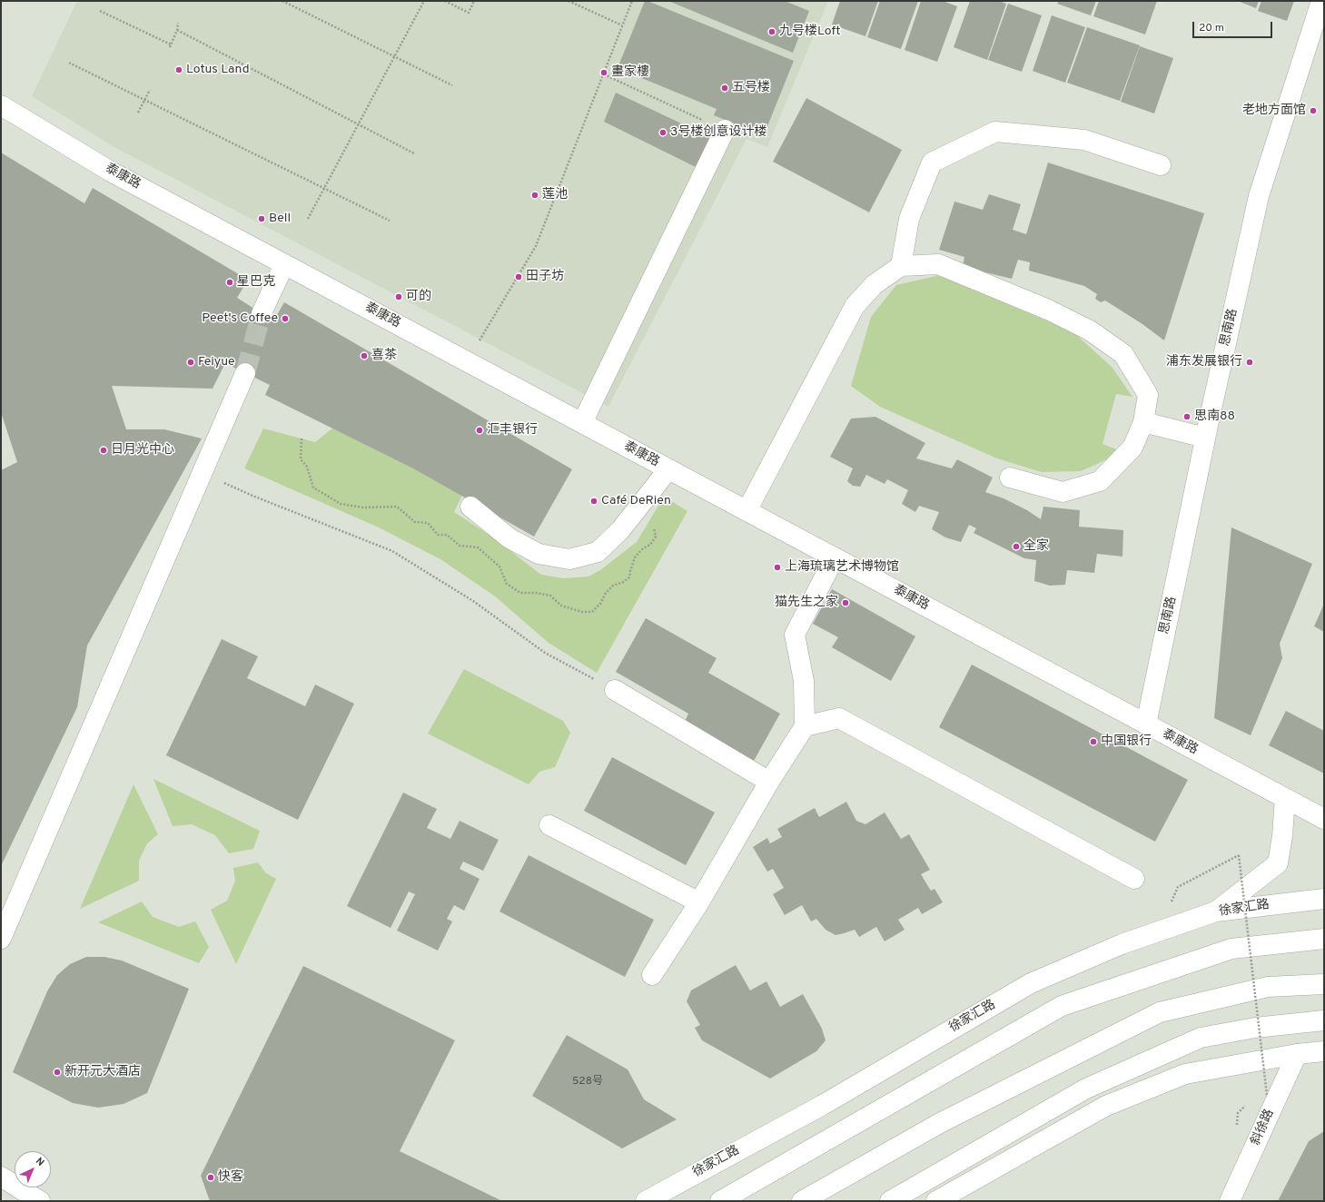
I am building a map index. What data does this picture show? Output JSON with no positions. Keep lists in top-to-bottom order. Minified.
{"streets":{"street":["泰康路","思南路","徐家汇路","斜徐路"]},"crossings":[["泰康路","思南路"]],"places":["九号楼Loft","Lotus Land","畫家樓","五号楼","老地方面馆","3号楼创意设计楼","莲池","Bell","田子坊","星巴克","可的","Peet's Coffee","喜茶","Feiyue","浦东发展银行","思南88","汇丰银行","日月光中心","Café DeRien","全家","上海琉璃艺术博物馆","猫先生之家","中国银行","新开元大酒店","快客"],"house_numbers":["528号"],"scale_bar":"20 m","north":"top right"}
